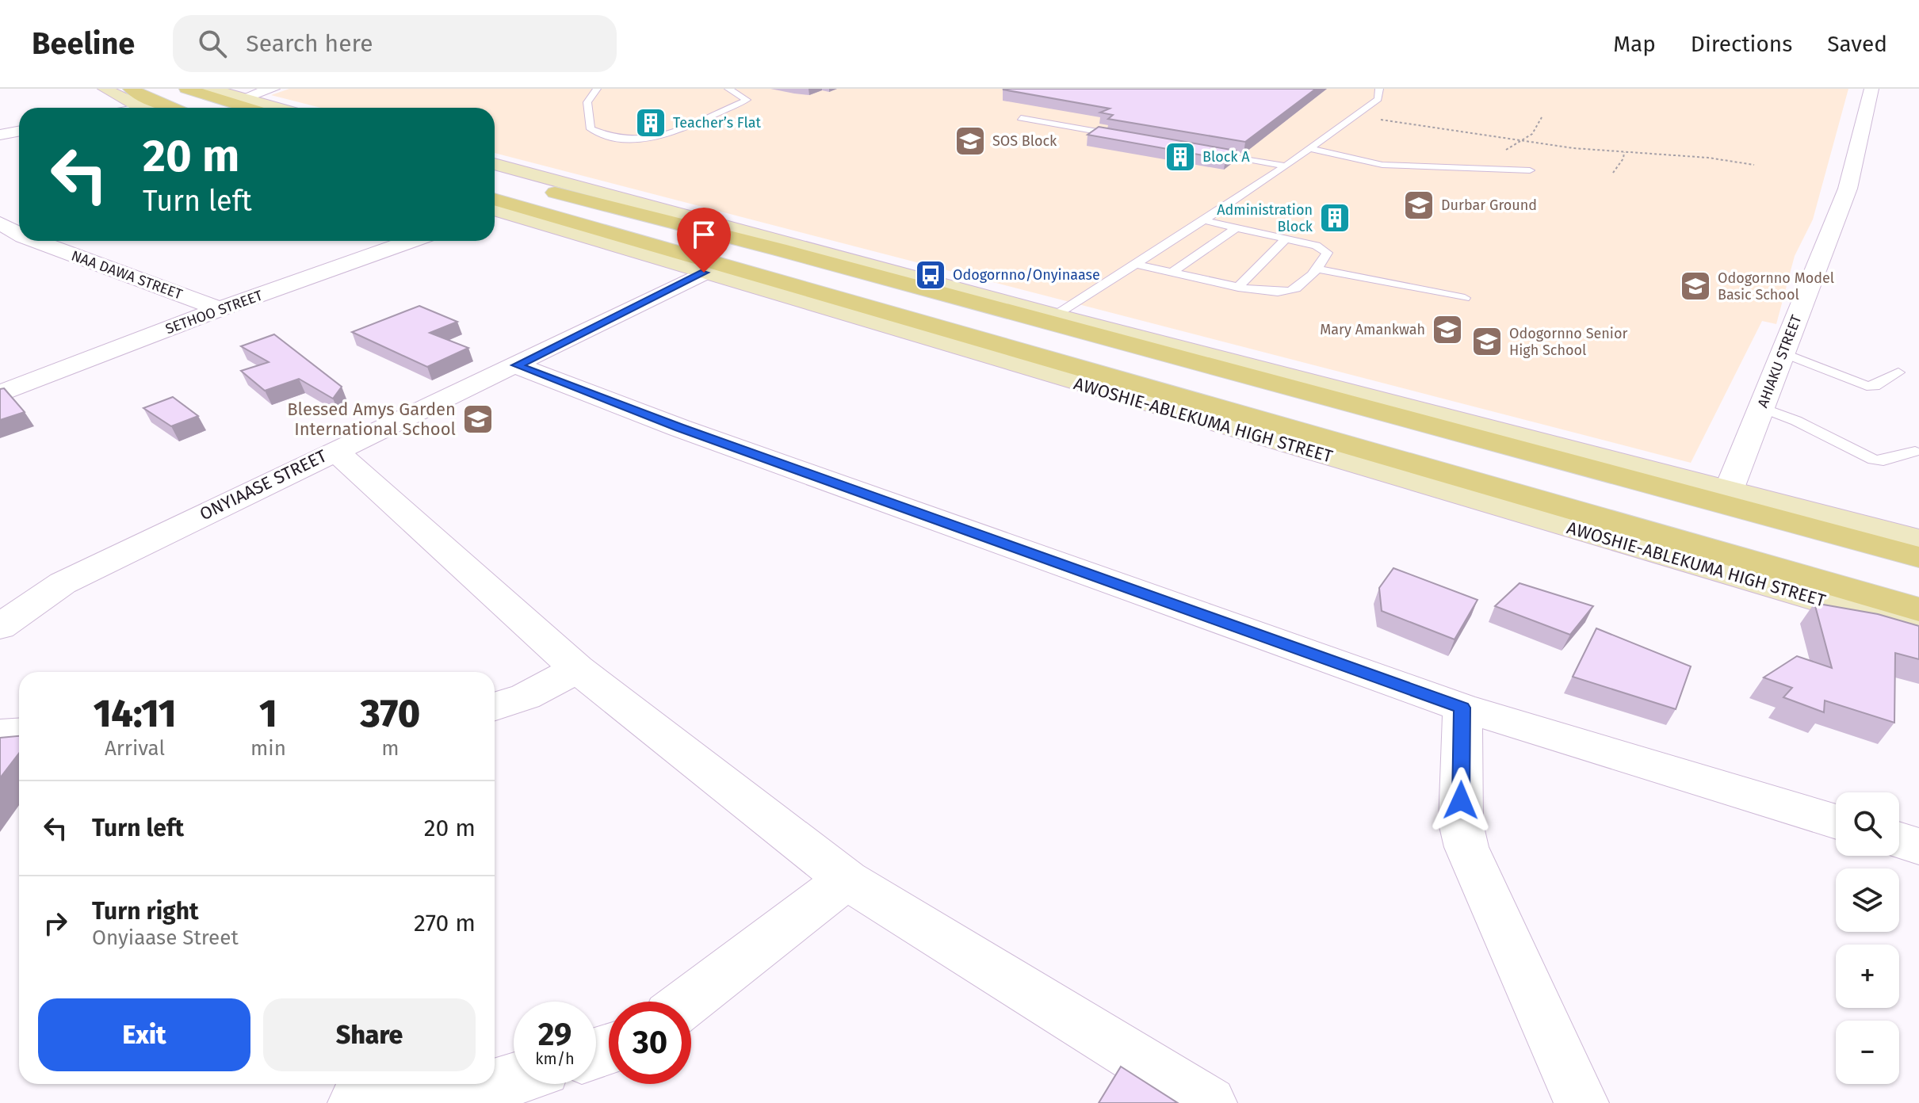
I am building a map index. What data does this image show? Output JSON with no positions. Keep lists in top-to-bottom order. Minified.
{"streets":{"main road":["AWOSHIE-ABLEKUMA HIGH STREET"],"street":["NAA DAWA STREET","SETHOO STREET","AHIAKU STREET","ONYIAASE STREET"]},"crossings":[["NAA DAWA STREET","SETHOO STREET"],["AWOSHIE-ABLEKUMA HIGH STREET","ONYIAASE STREET"]],"places":{"building":["Teacher’s Flat","Block A","Administration Block"],"school or university":["SOS Block","Durbar Ground","Odogornno Model Basic School","Mary Amankwah","Odogornno Senior High School","Blessed Amys Garden International School"],"bus stop":["Odogornno/Onyinaase"]},"page":{"header":"Beeline","search":"Search here","nav":["Map","Directions","Saved"],"turn":["20 m","Turn left"],"eta":["14:11","Arrival","1","min","370","m"],"list":[{"name":"Turn left","value":"20 m"},{"name":"Turn right","note":"Onyiaase Street","value":"270 m"}],"map_buttons":["+","−"],"buttons":["Exit","Share"],"speed":"29 km/h","limit":"30"}}
